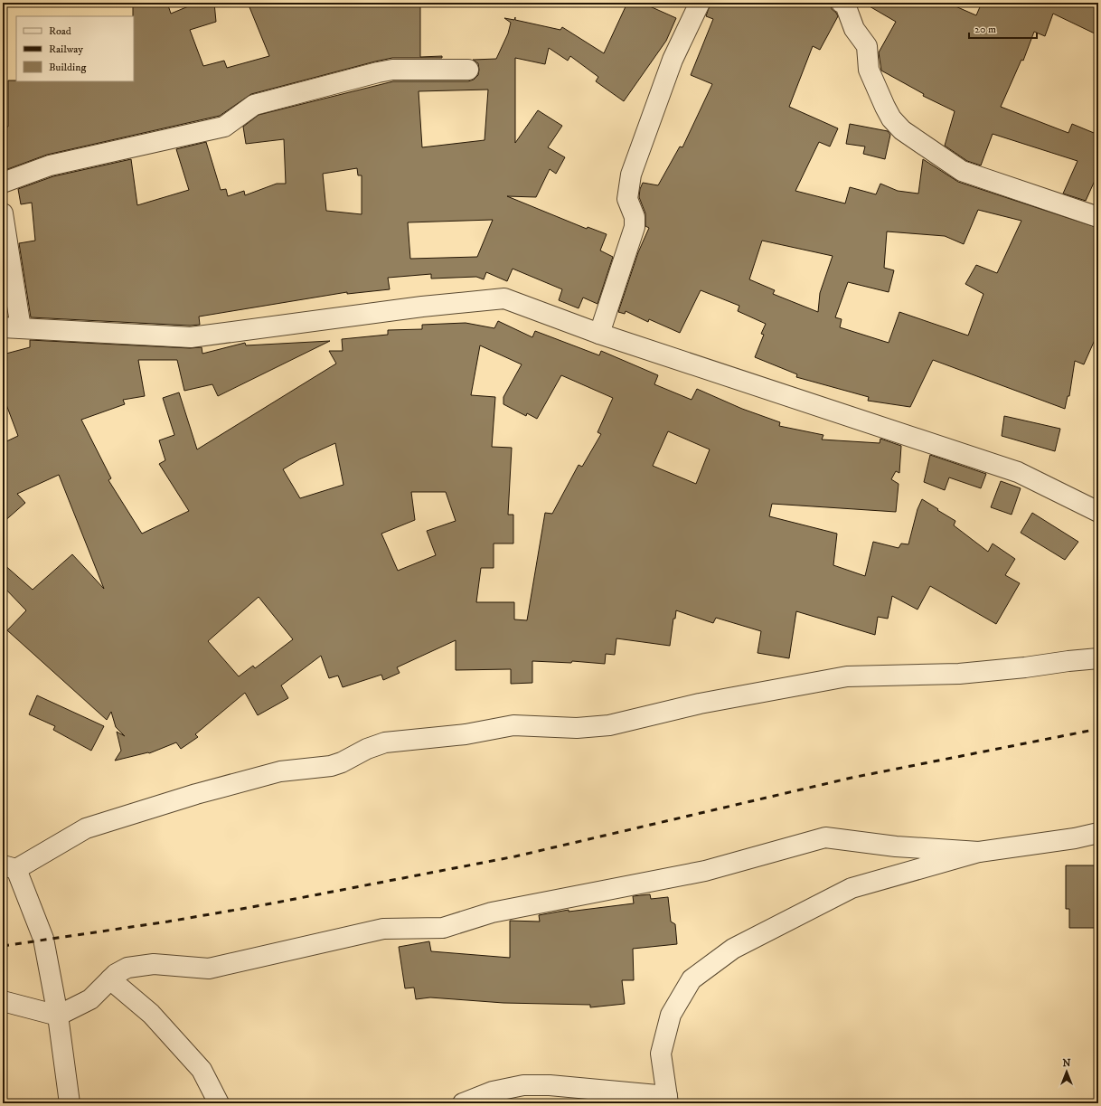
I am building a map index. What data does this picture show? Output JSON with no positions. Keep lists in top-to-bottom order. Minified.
{"legend":["Road","Railway","Building"],"scale_bar":"20 m","north":"top"}
